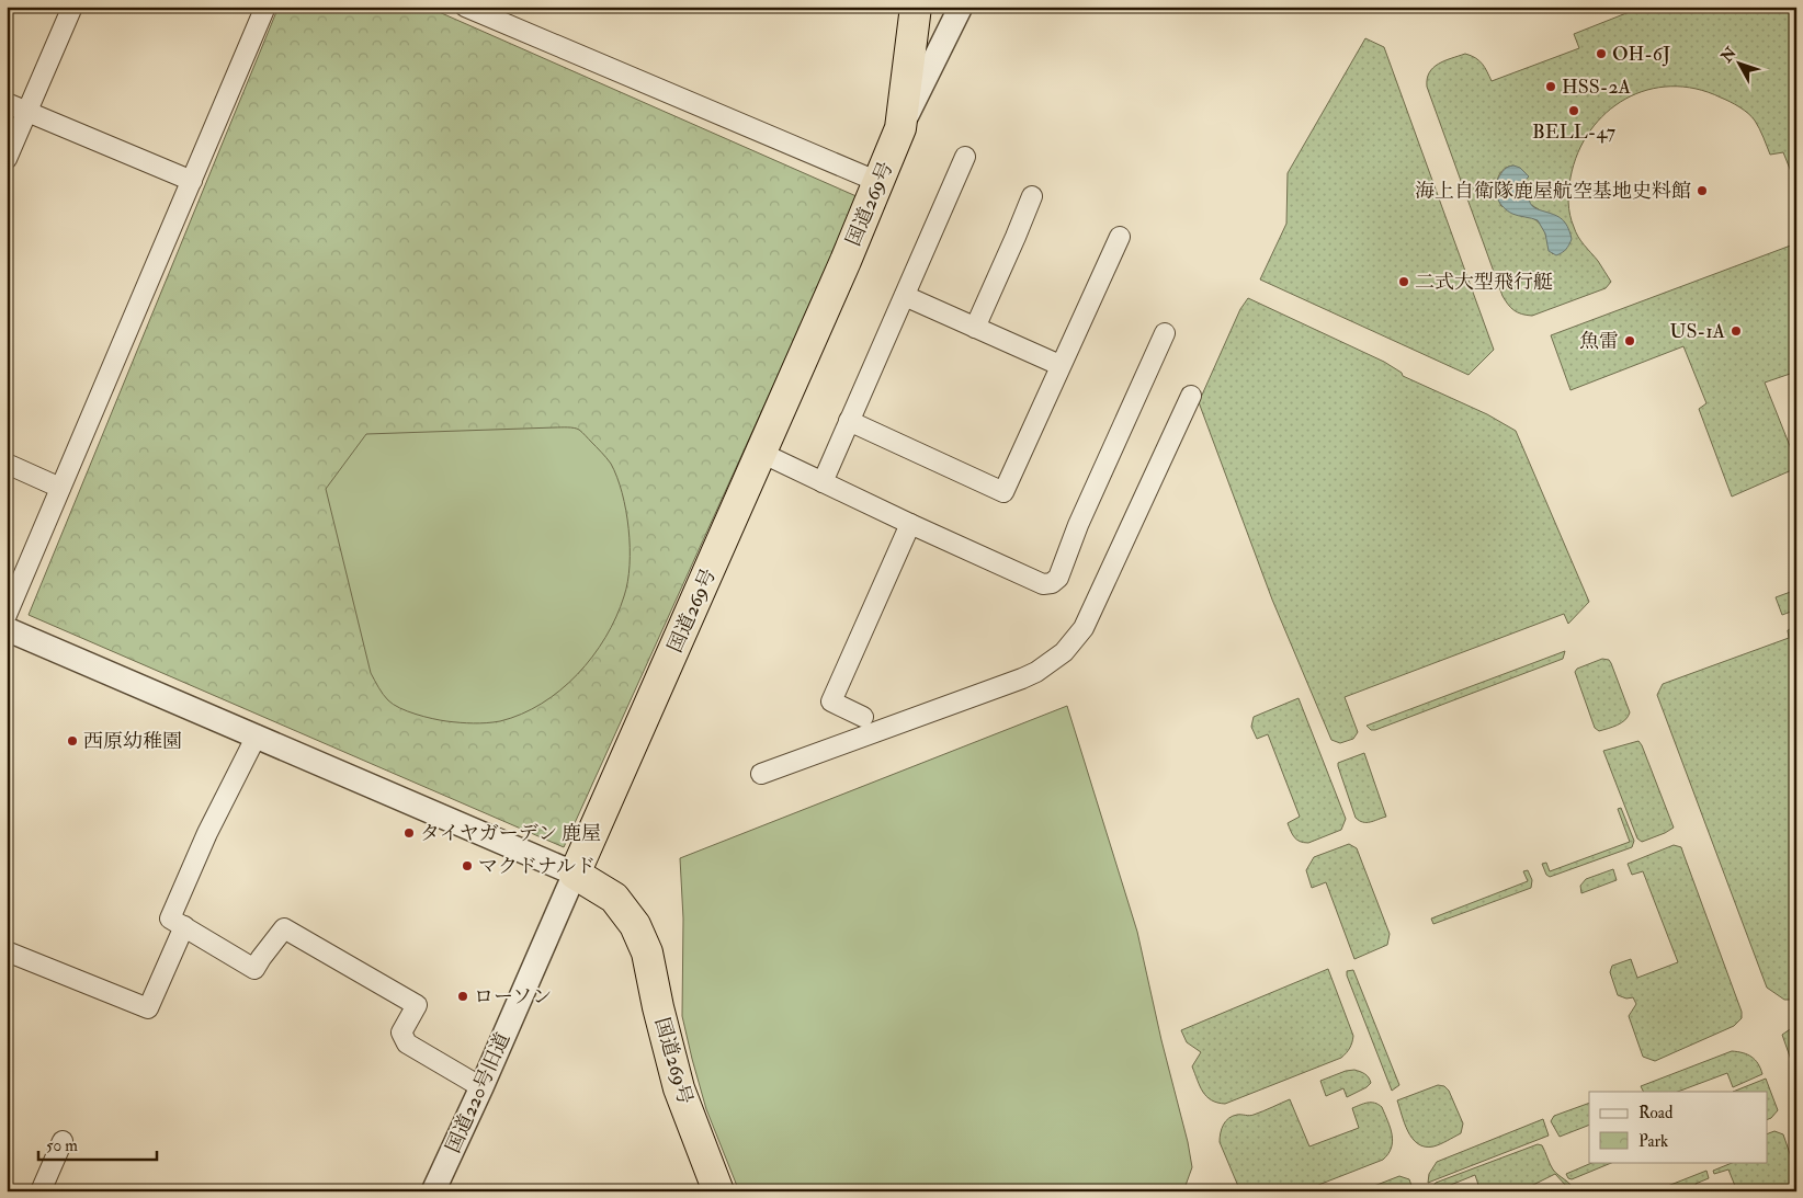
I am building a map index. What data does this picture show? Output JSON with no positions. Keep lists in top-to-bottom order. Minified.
{"streets":{"highway":["国道269号"],"street":["国道220号旧道"]},"crossings":[["国道269号","国道220号旧道"]],"places":["OH-6J","HSS-2A","BELL-47","海上自衛隊鹿屋航空基地史料館","二式大型飛行艇","US-1A","魚雷","西原幼稚園","タイヤガーデン 鹿屋","マクドナルド","ローソン"],"legend":["Road","Park"],"scale_bar":"50 m","north":"top left"}
